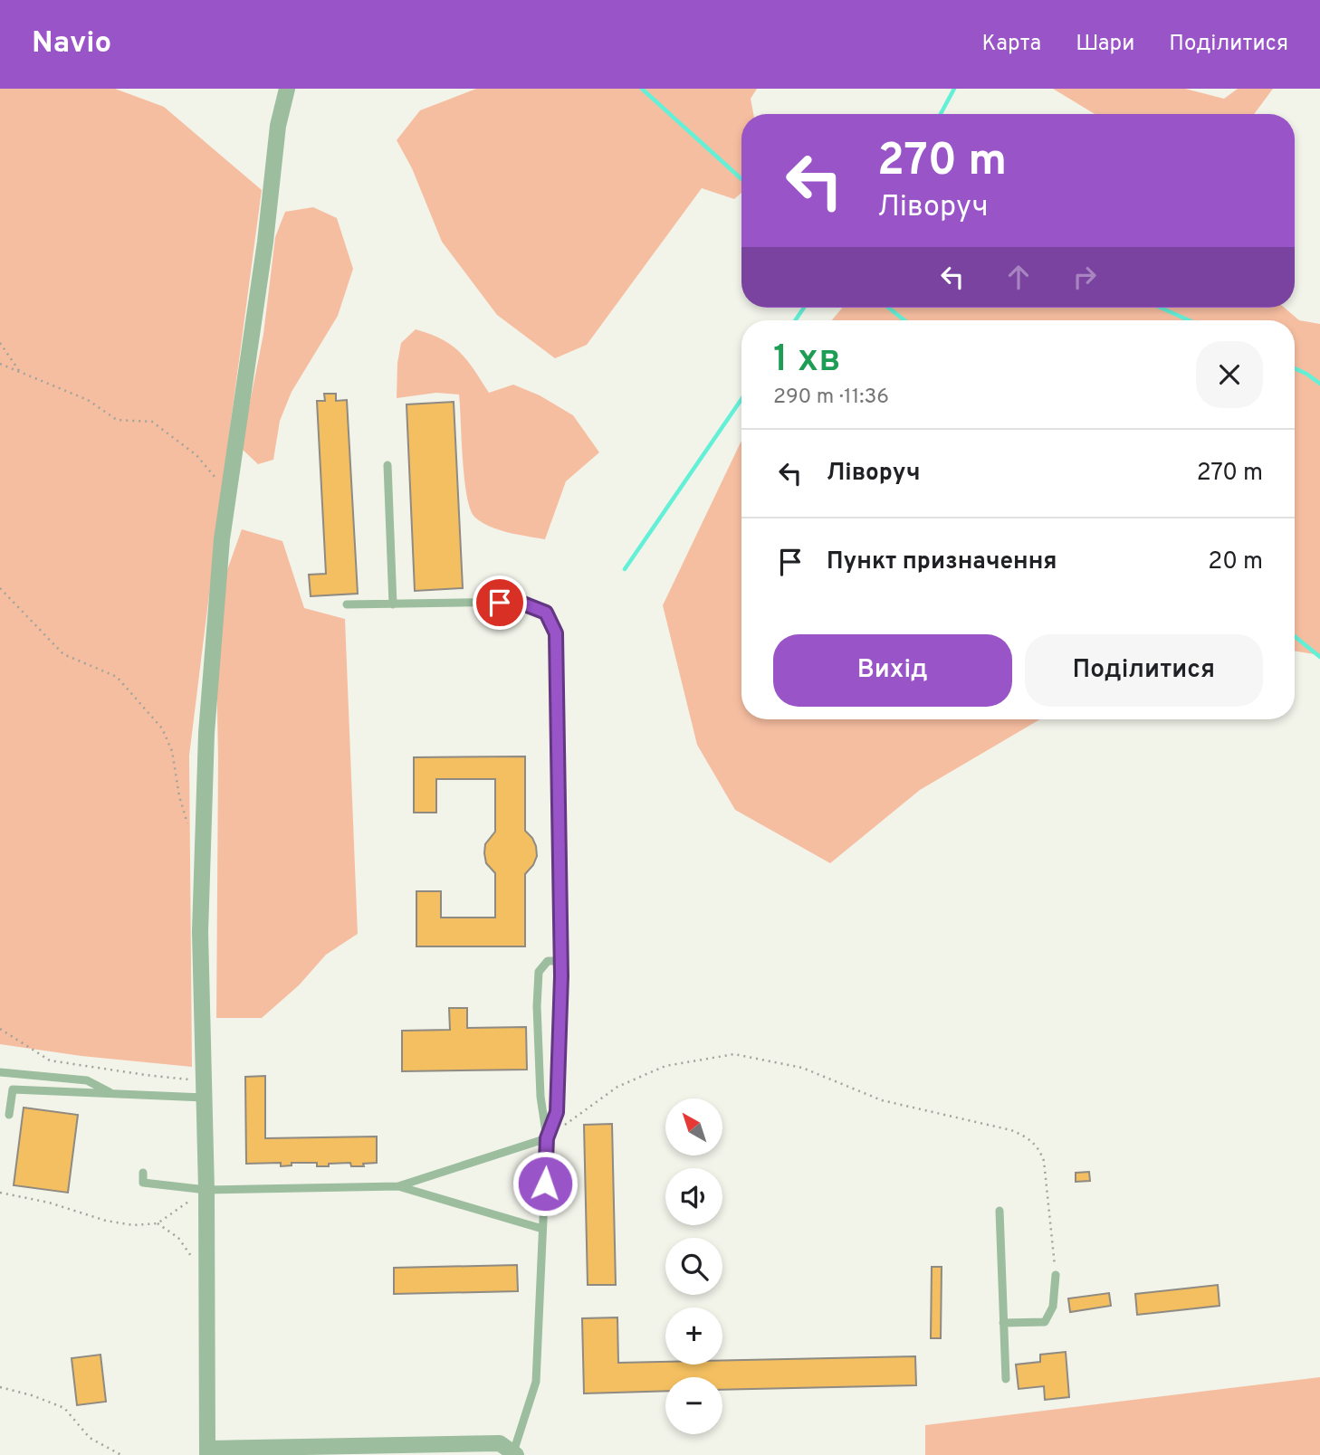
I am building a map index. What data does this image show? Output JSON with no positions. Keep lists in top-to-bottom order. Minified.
{"north":"top left","page":{"header":"Navio","nav":["Карта","Шари","Поділитися"],"turn":["270 m","Ліворуч"],"heading":["1 хв","290 m · 11:36"],"list":[{"name":"Ліворуч","value":"270 m"},{"name":"Пункт призначення","value":"20 m"}],"buttons":["Вихід","Поділитися"],"map_buttons":["+","−"]}}
